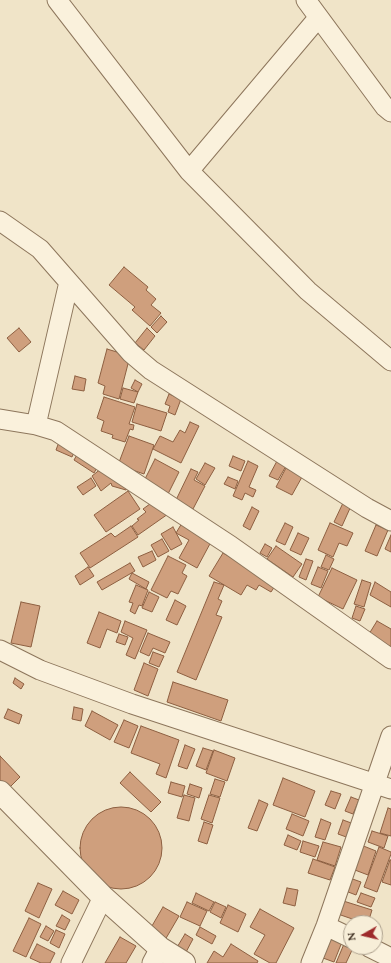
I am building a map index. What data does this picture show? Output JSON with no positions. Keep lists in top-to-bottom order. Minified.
{"north":"left"}
